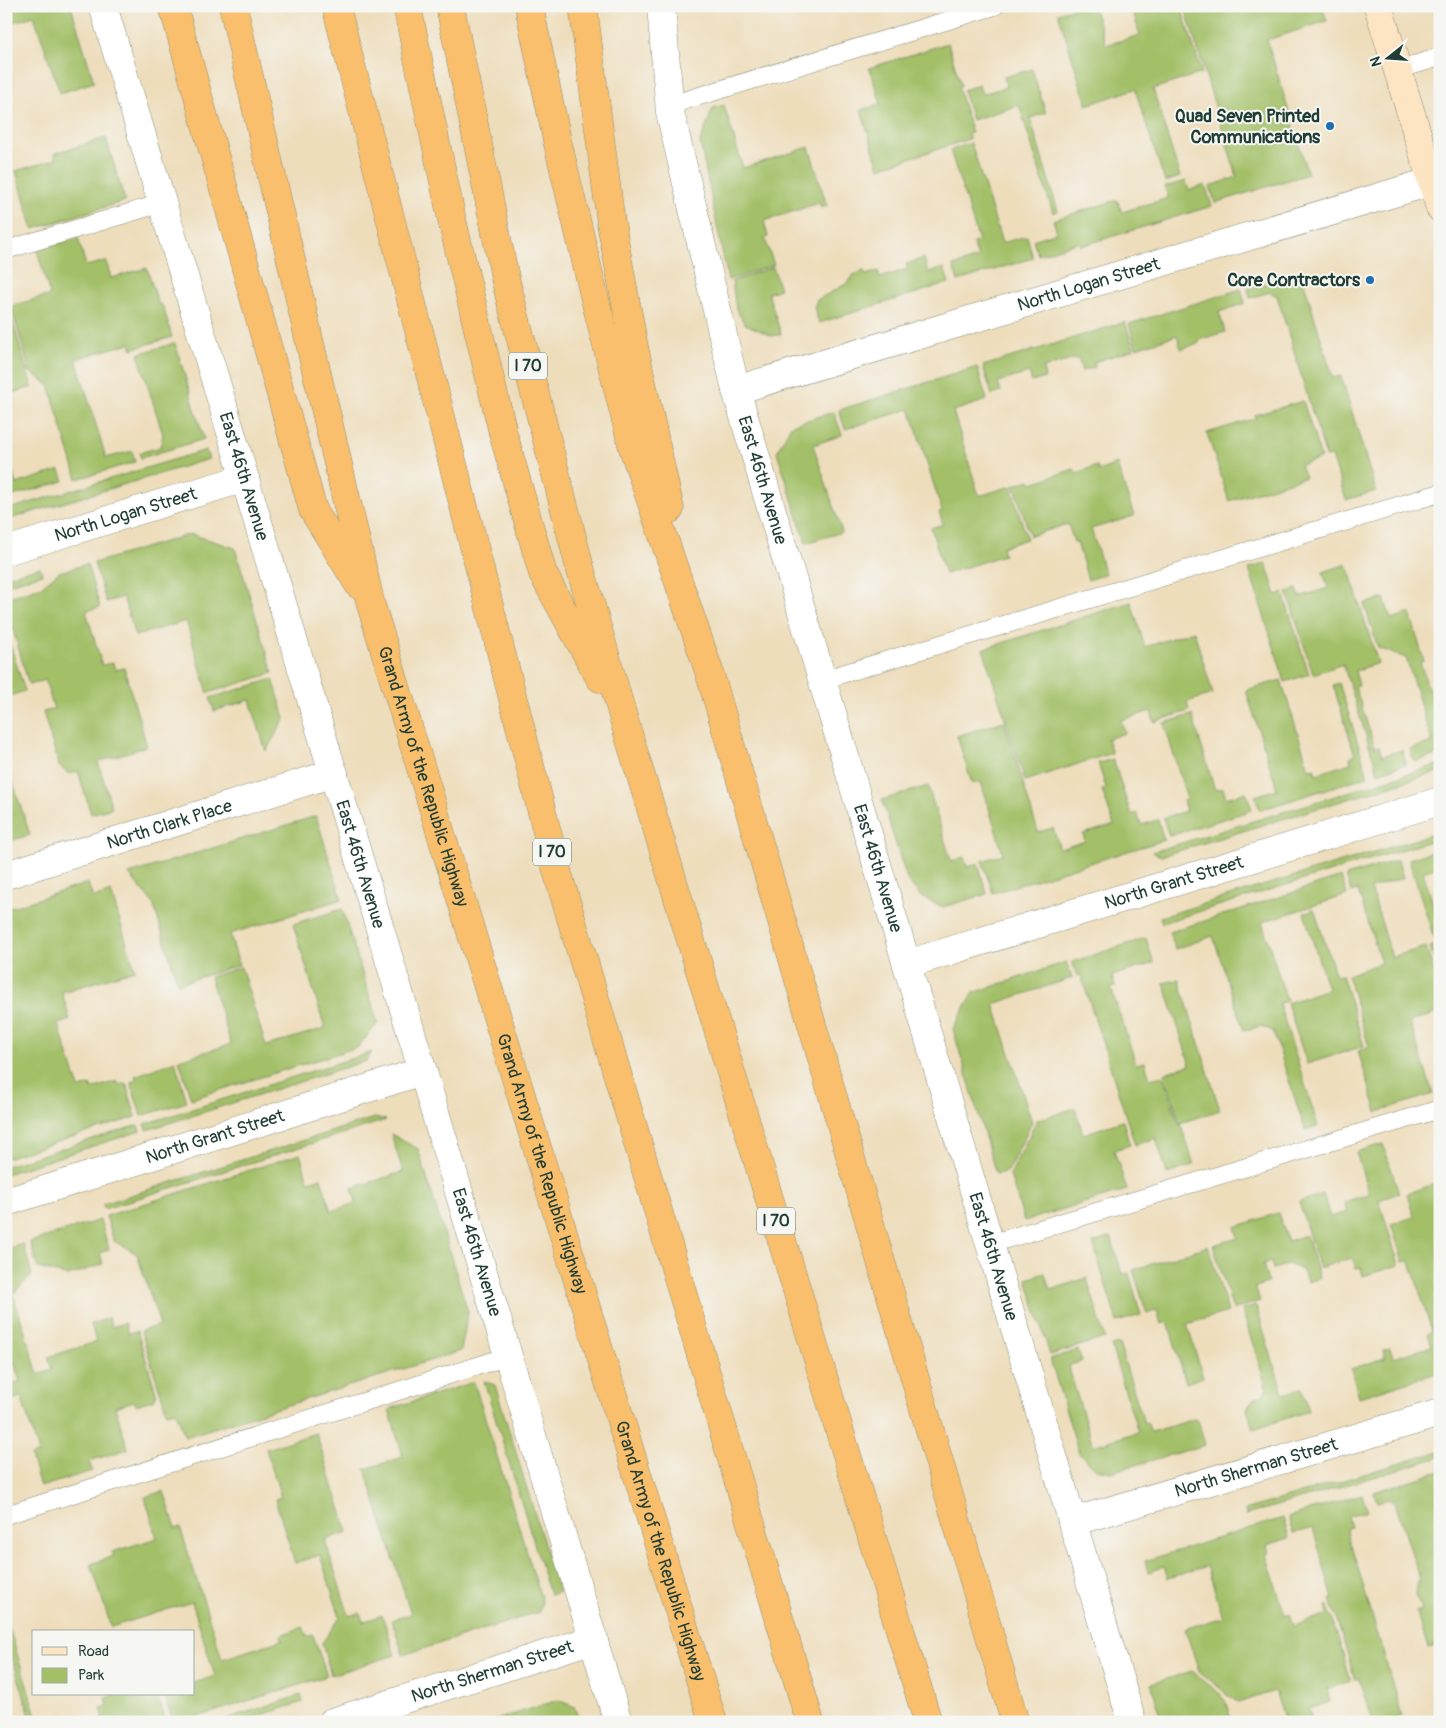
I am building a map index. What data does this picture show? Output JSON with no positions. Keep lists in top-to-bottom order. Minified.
{"streets":{"highway":["I 70","Grand Army of the Republic Highway"],"street":["North Logan Street","East 46th Avenue","North Clark Place","North Grant Street","North Sherman Street"]},"crossings":[["North Logan Street","East 46th Avenue"],["East 46th Avenue","North Clark Place"],["East 46th Avenue","North Grant Street"],["East 46th Avenue","North Sherman Street"]],"places":["Quad Seven Printed Communications","Core Contractors"],"legend":["Road","Park"],"north":"left"}
